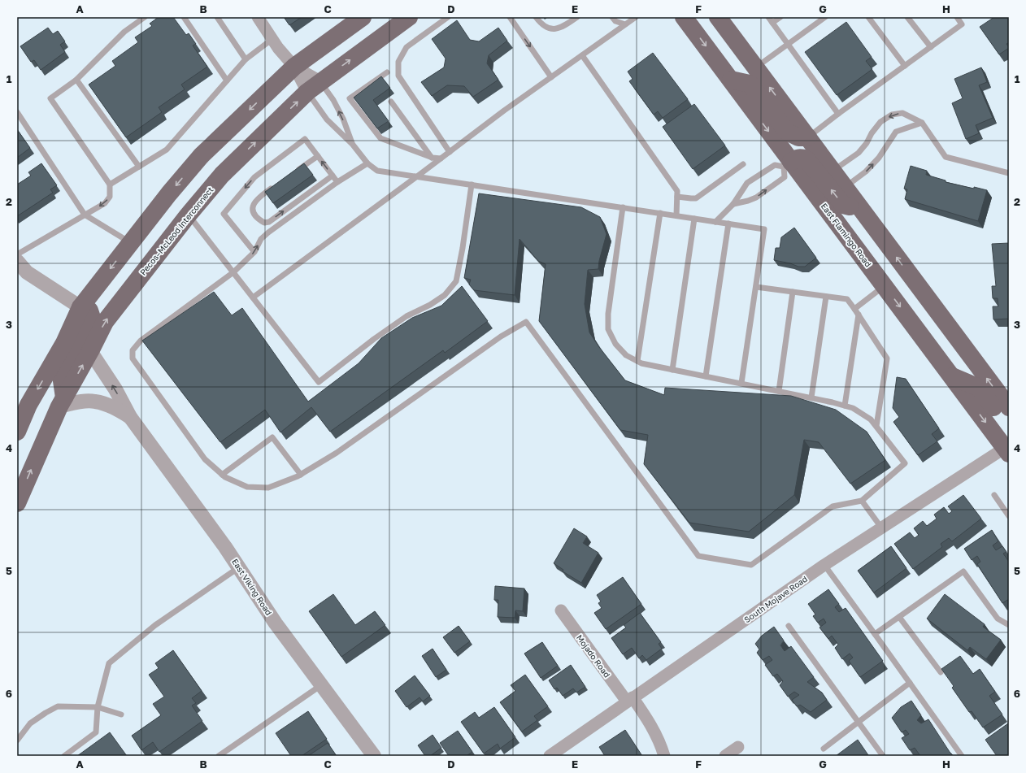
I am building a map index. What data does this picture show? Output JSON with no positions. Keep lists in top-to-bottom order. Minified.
{"streets":{"main road":["Pecos–McLeod Interconnect","East Flamingo Road"],"street":["East Viking Road","South Mojave Road","Mojado Road"]},"crossings":[["Pecos–McLeod Interconnect","East Viking Road"],["East Flamingo Road","South Mojave Road"],["South Mojave Road","Mojado Road"]],"grid":{"columns":["A","B","C","D","E","F","G","H"],"rows":["1","2","3","4","5","6"]}}
